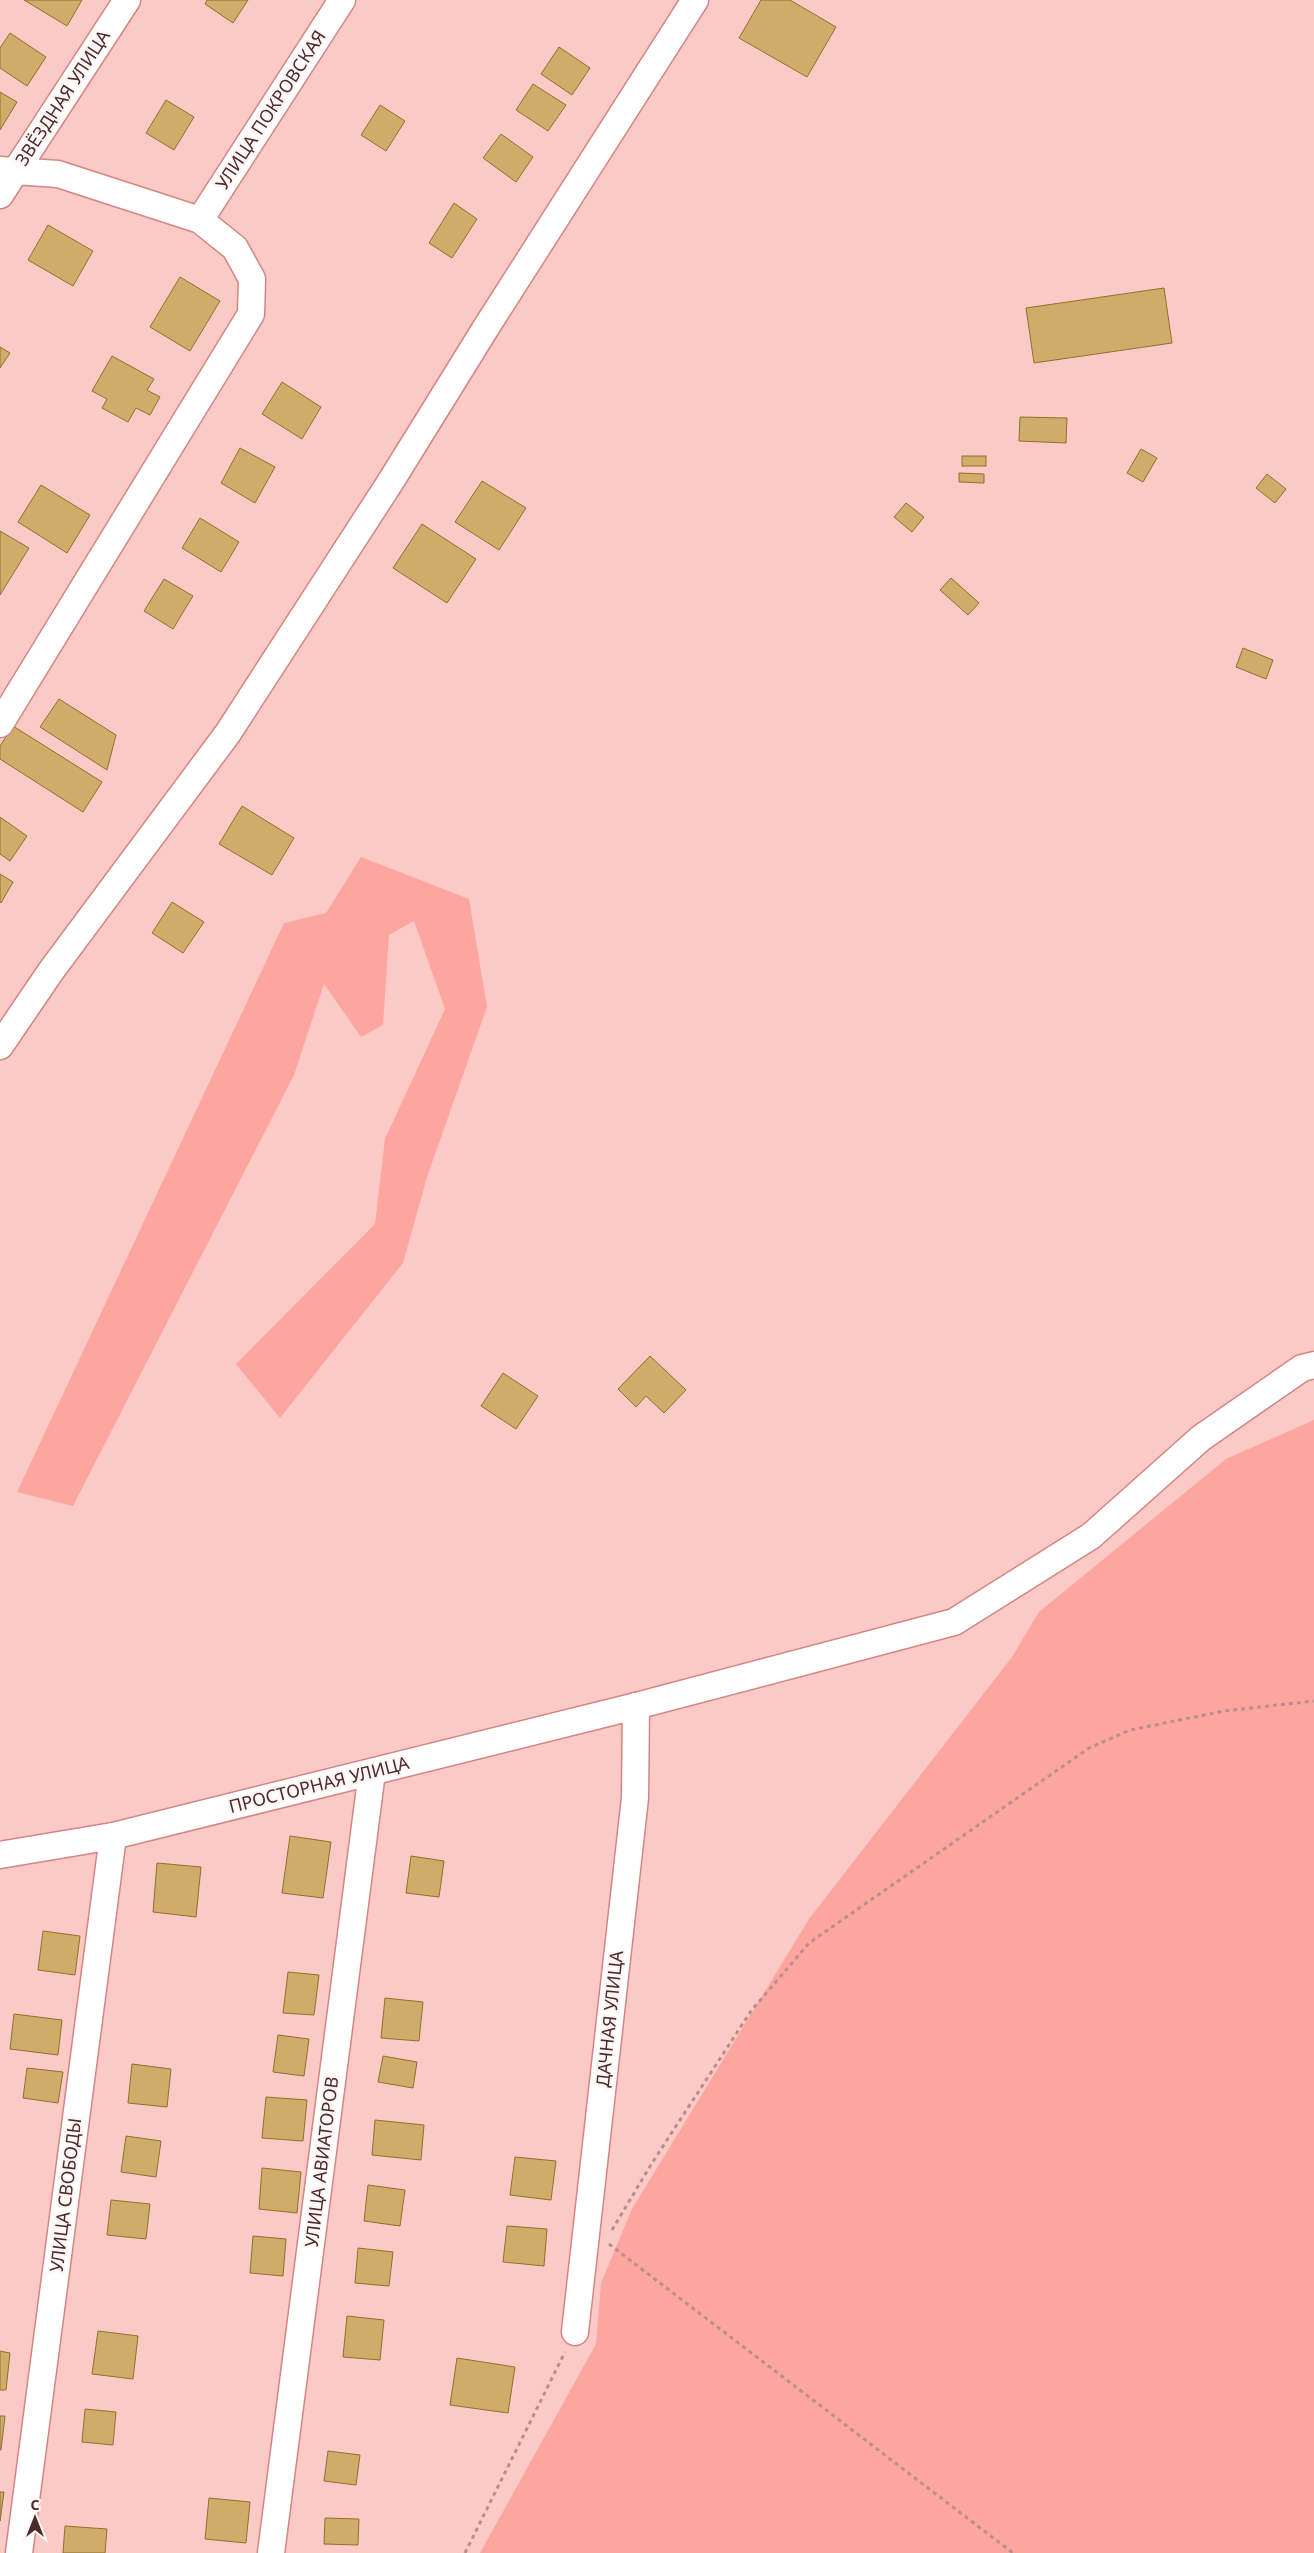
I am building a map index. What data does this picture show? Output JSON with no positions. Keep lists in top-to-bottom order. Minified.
{"streets":{"street":["ЗВЁЗДНАЯ УЛИЦА","УЛИЦА ПОКРОВСКАЯ","ПРОСТОРНАЯ УЛИЦА","ДАЧНАЯ УЛИЦА","УЛИЦА АВИАТОРОВ","УЛИЦА СВОБОДЫ"]},"crossings":[["ПРОСТОРНАЯ УЛИЦА","ДАЧНАЯ УЛИЦА"],["ПРОСТОРНАЯ УЛИЦА","УЛИЦА АВИАТОРОВ"],["ПРОСТОРНАЯ УЛИЦА","УЛИЦА СВОБОДЫ"]],"north":"top"}
